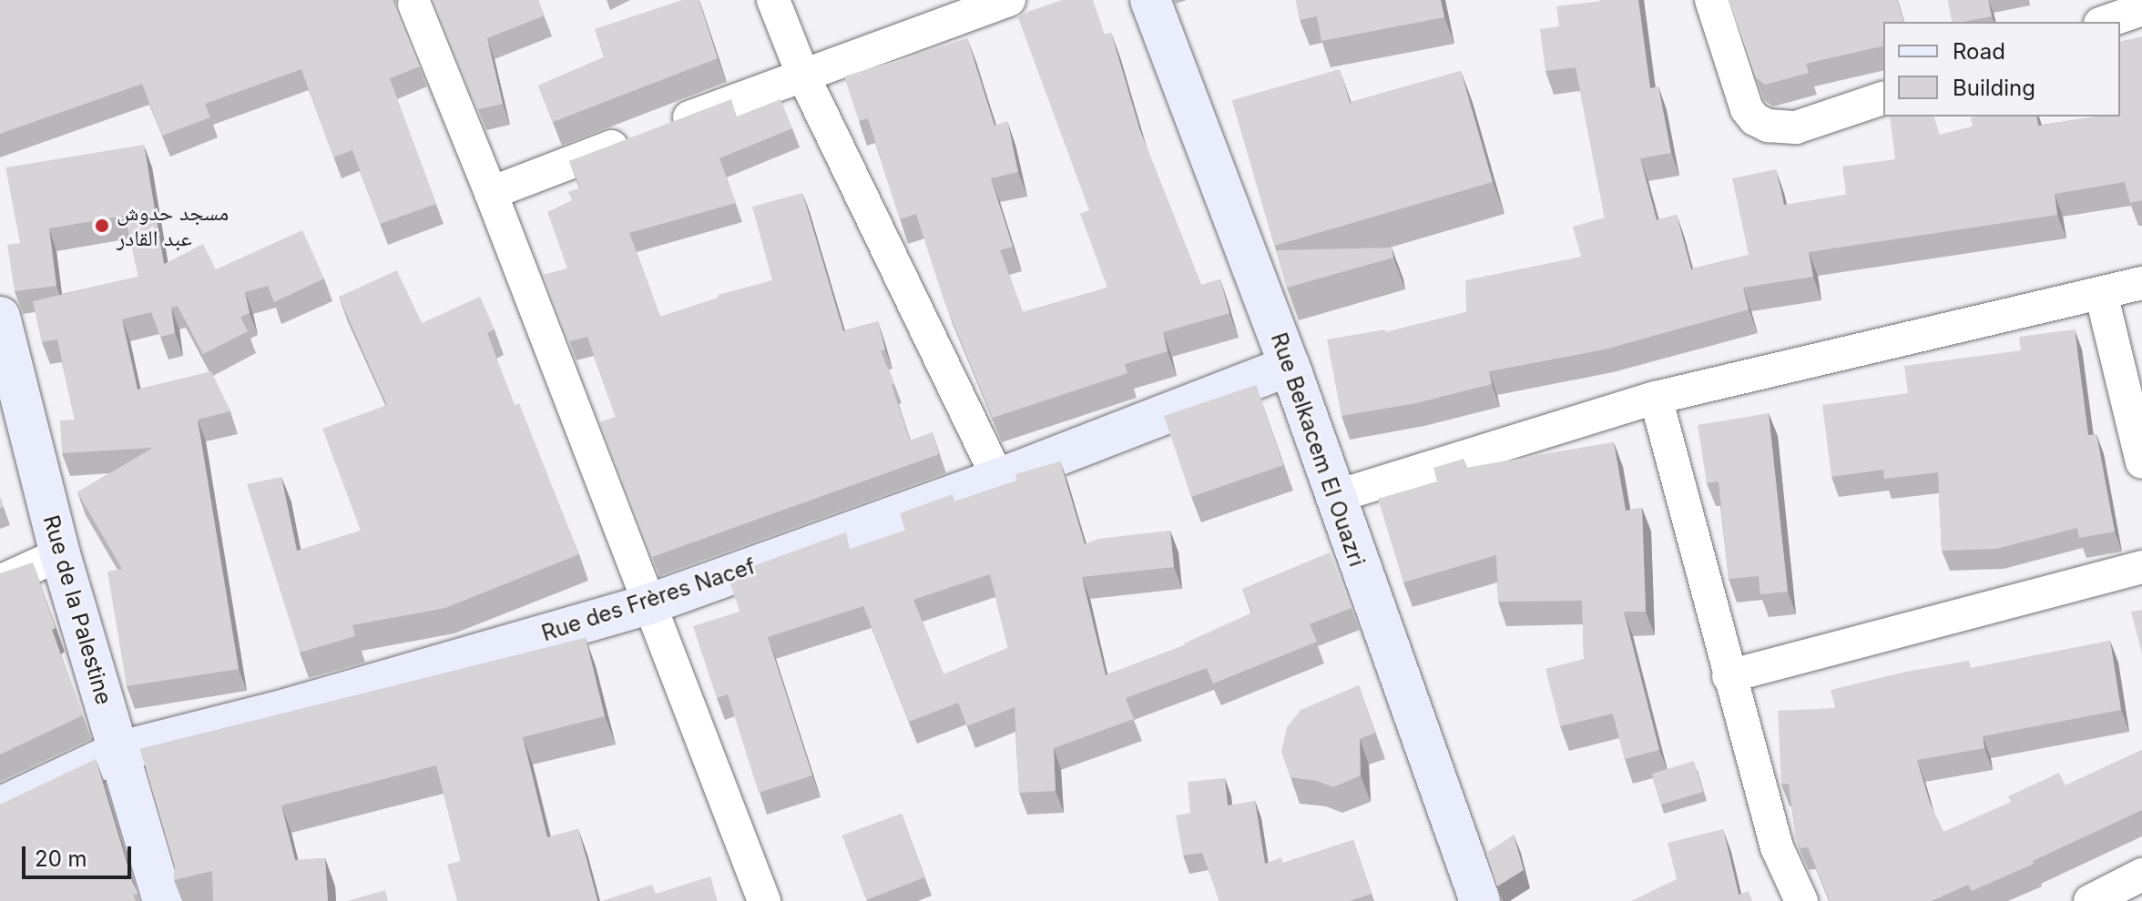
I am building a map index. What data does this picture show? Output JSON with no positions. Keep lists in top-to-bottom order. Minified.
{"streets":{"street":["Rue Belkacem El Ouazri","Rue des Frères Nacef","Rue de la Palestine"]},"crossings":[["Rue Belkacem El Ouazri","Rue des Frères Nacef"],["Rue des Frères Nacef","Rue de la Palestine"]],"places":["مسجد حدوش عبد القادر"],"legend":["Road","Building"],"scale_bar":"20 m"}
